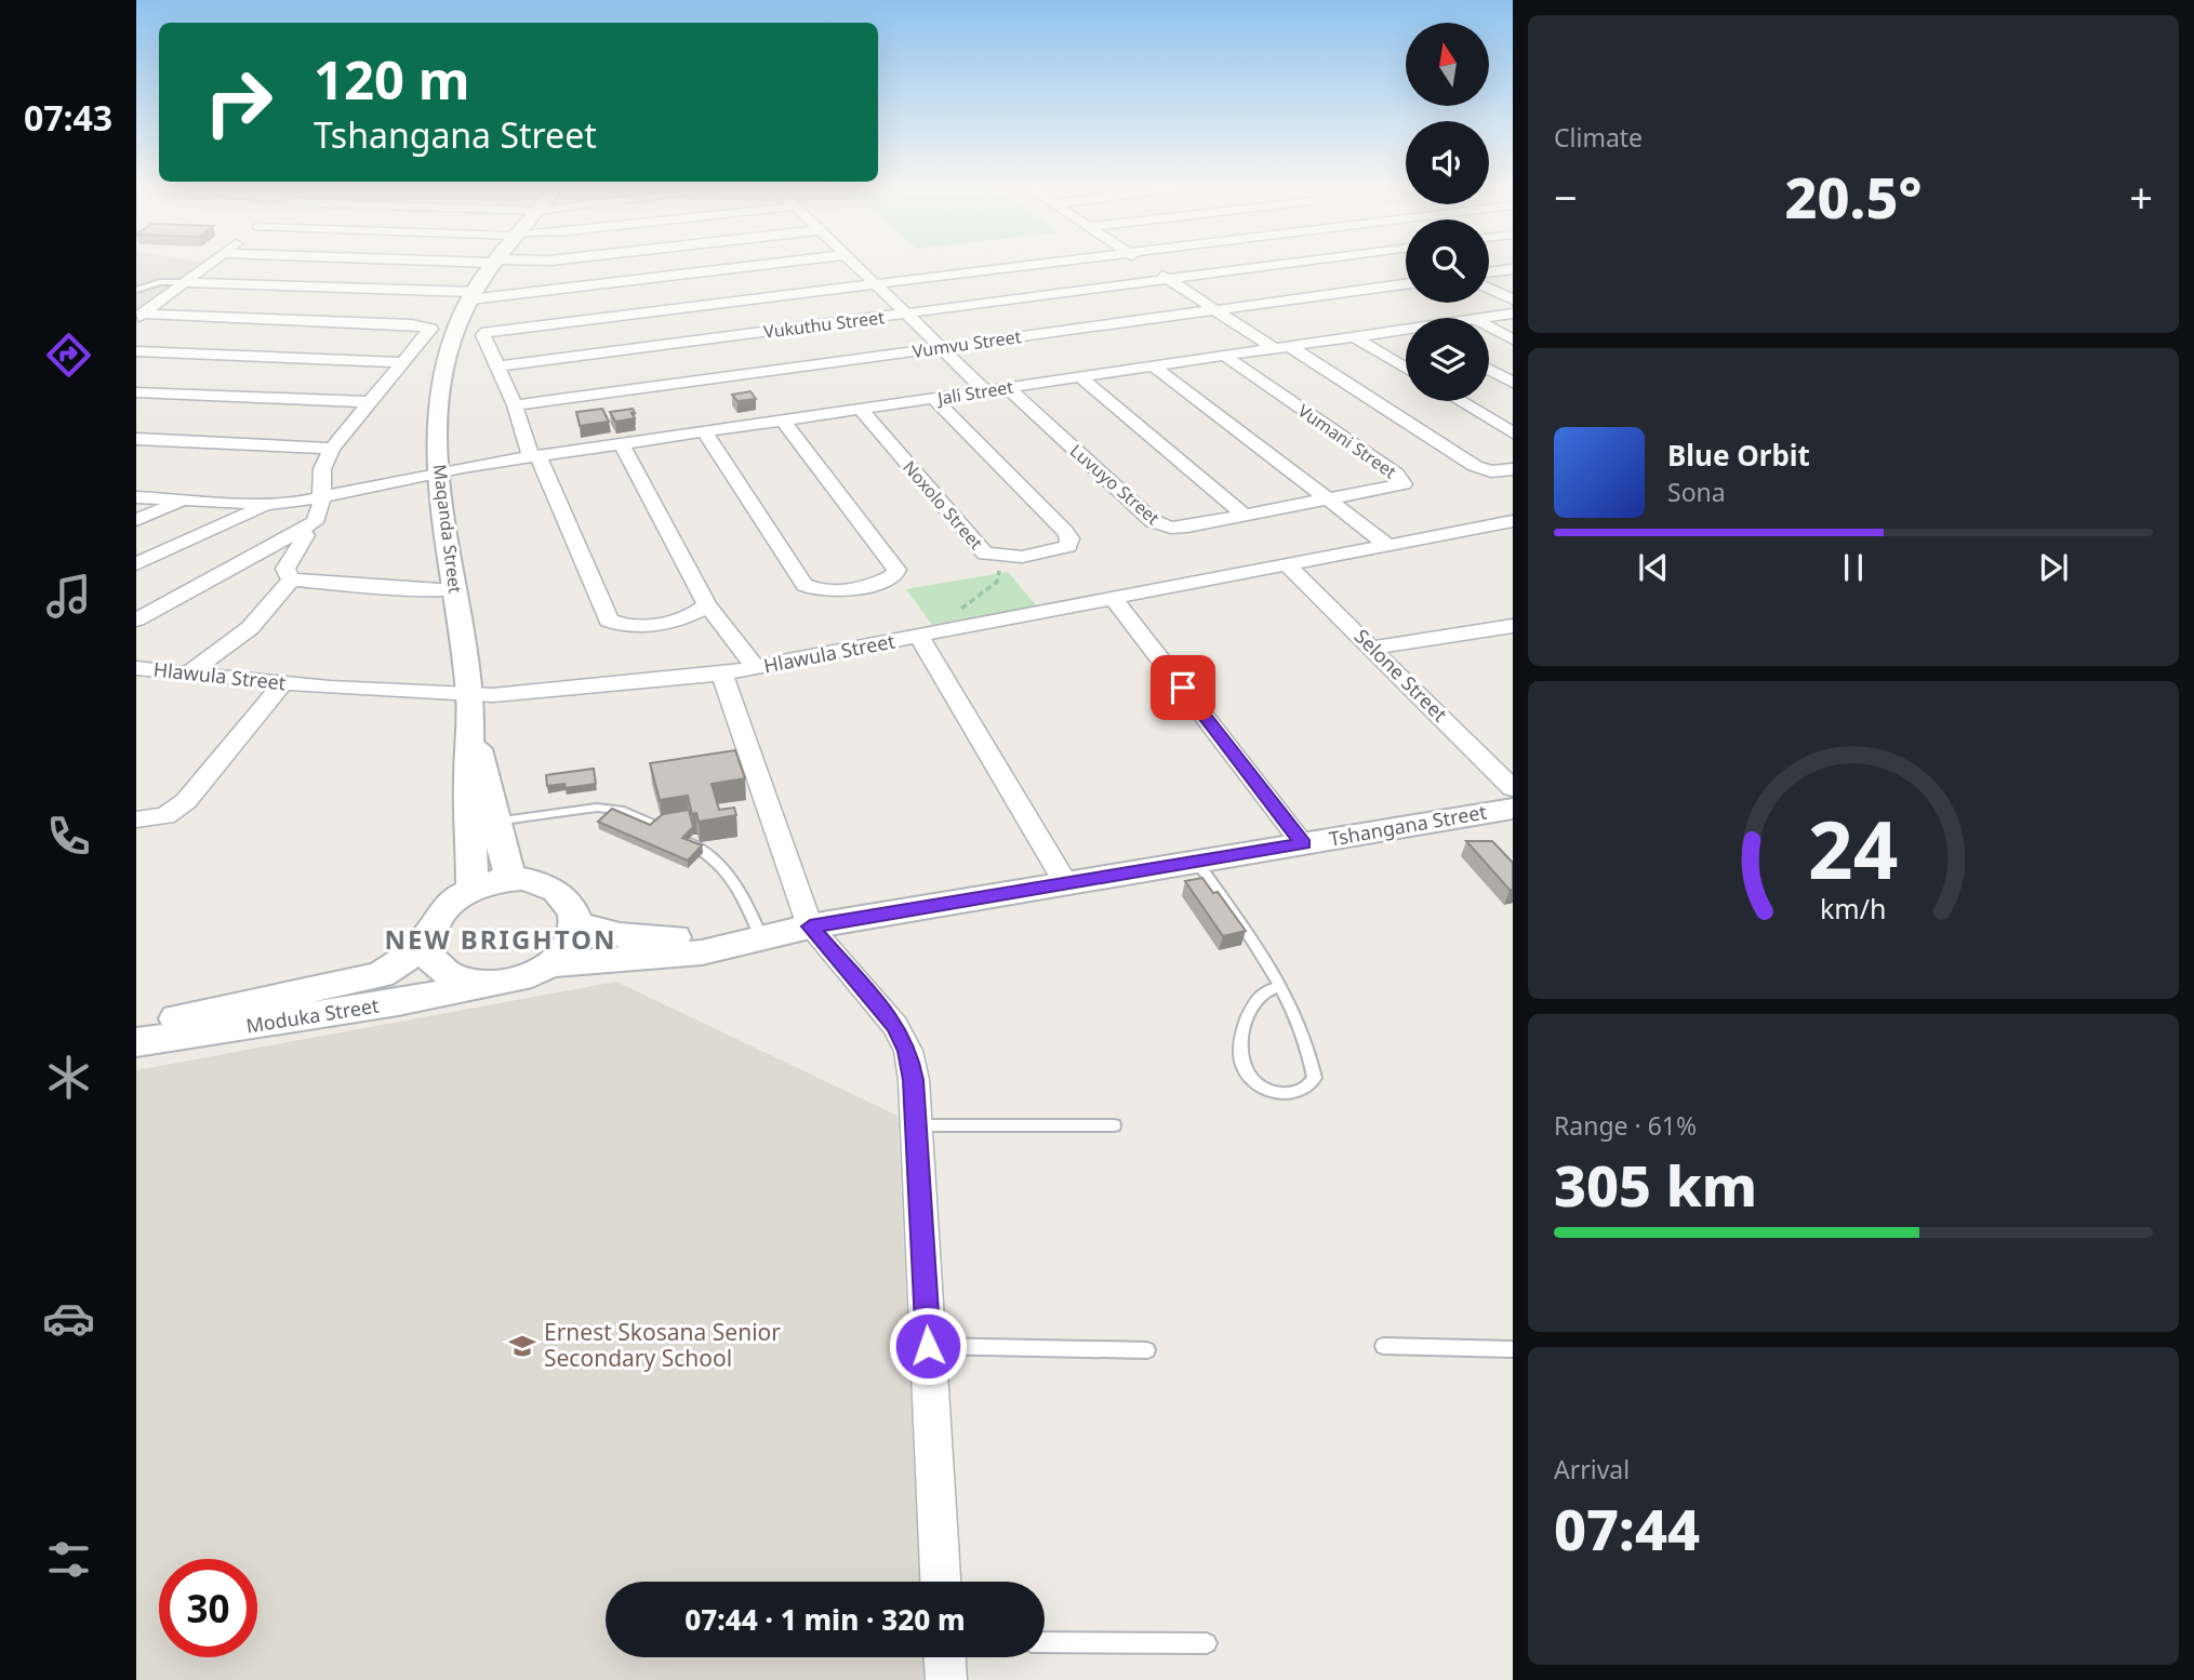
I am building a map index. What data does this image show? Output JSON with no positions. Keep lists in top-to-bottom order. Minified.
{"streets":{"street":["Vukuthu Street","Vumvu Street","Jali Street","Vumani Street","Luvuyo Street","Noxolo Street","Maqanda Street","Hlawula Street","Selone Street","Tshangana Street","Moduka Street"]},"crossings":[["Jali Street","Vumani Street"],["Jali Street","Luvuyo Street"],["Jali Street","Noxolo Street"],["Jali Street","Maqanda Street"],["Vumani Street","Luvuyo Street"],["Maqanda Street","Hlawula Street"],["Maqanda Street","Tshangana Street"],["Maqanda Street","Moduka Street"],["Hlawula Street","Selone Street"],["Tshangana Street","Moduka Street"]],"districts":["NEW BRIGHTON"],"places":{"school or university":["Ernest Skosana Senior Secondary School"]},"north":"top","page":{"tabs":"07:43","tile":["Climate",["Range · 61%","305 km"],["Arrival","07:44"]],"turn":["120 m","Tshangana Street"],"heat":["−","20.5°","+"],"song":["Blue Orbit","Sona"],"limit":"30","trip":"07:44 · 1 min · 320 m","gauge":["24","km/h"]}}
